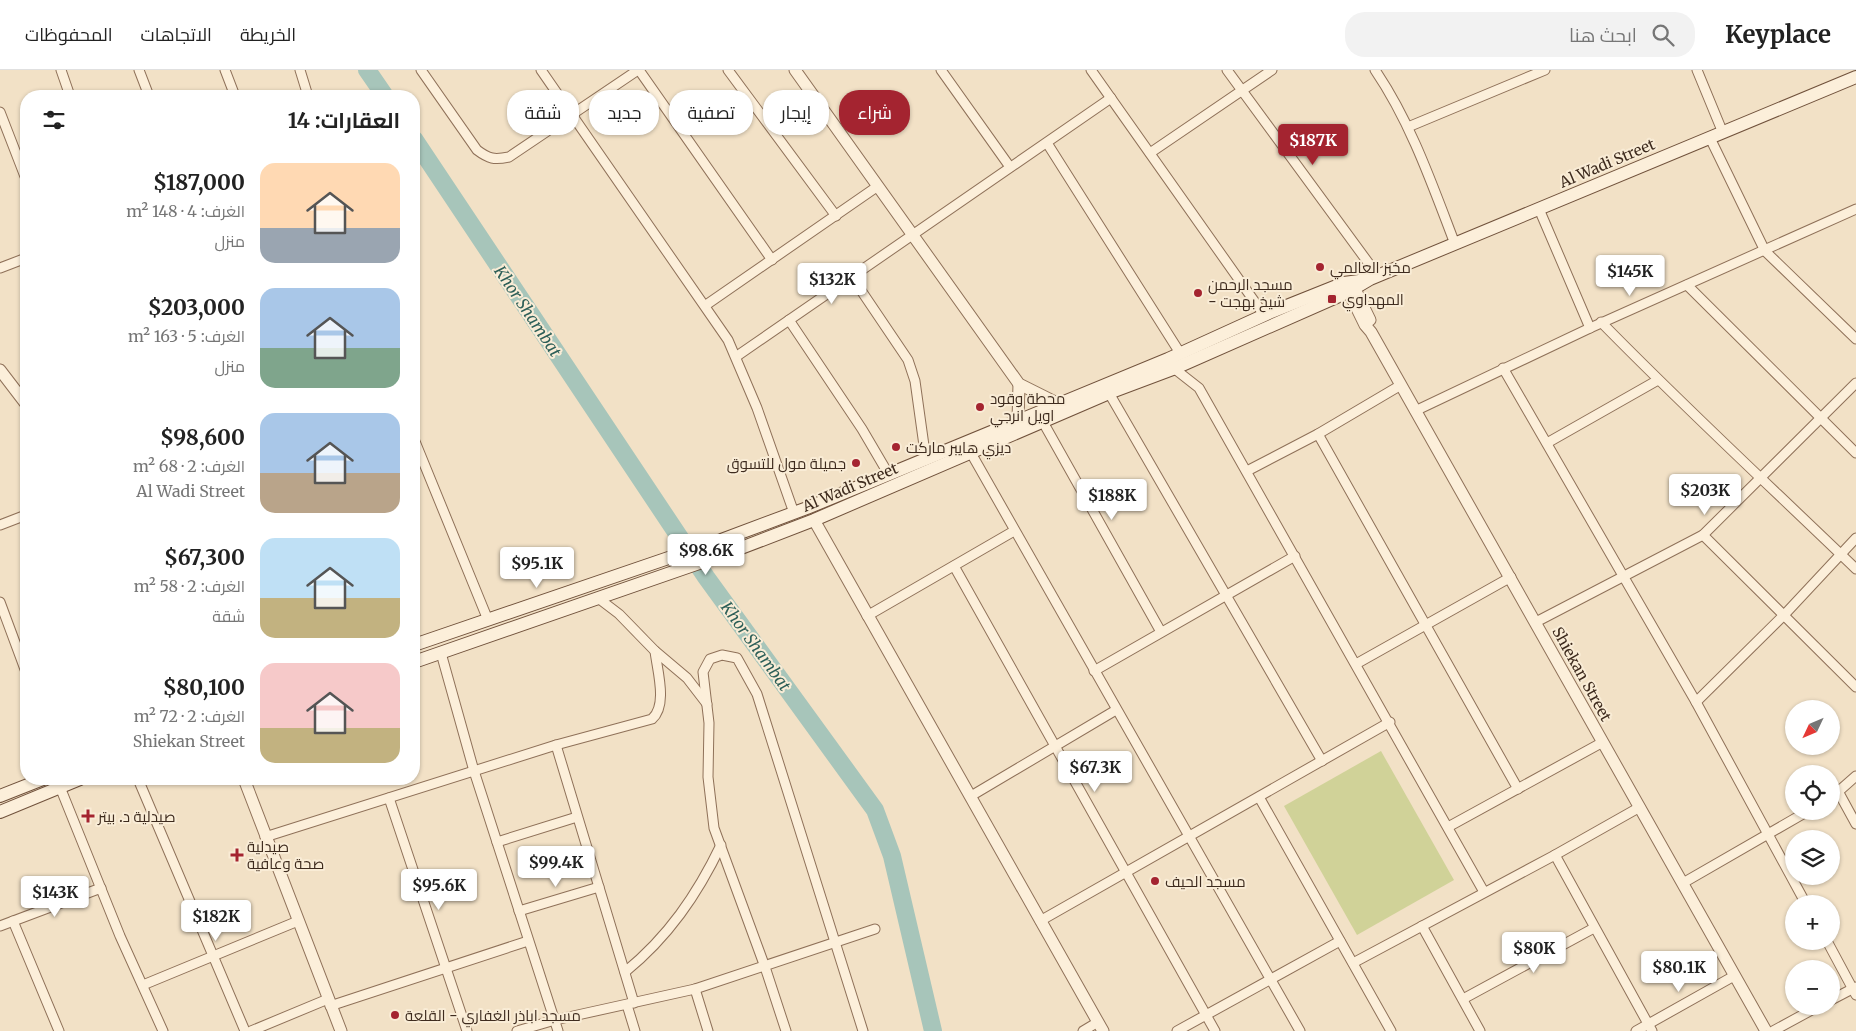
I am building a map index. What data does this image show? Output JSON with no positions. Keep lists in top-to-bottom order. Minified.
{"streets":{"main road":["Al Wadi Street"],"street":["Shiekan Street"]},"crossings":[["Al Wadi Street","Shiekan Street"]],"water":["Khor Shambat"],"places":{"other":["مخبز العالمي","مسجد الرحمن - شيخ بهجت","محطة وقود اويل انرجي","ديزي هايبر ماركت","جميلة مول للتسوق","مسجد الحيف","مسجد اباذر الغفاري - القلعة"],"transit":["المهداوي"],"health":["صيدلية د. بيتر","صيدلية صحة وعافية"]},"north":"bottom left","page":{"header":"Keyplace","search":"ابحث هنا","nav":["الخريطة","الاتجاهات","المحفوظات"],"chip":["شراء","إيجار","تصفية","جديد","شقة"],"heading":"العقارات: 14","price":["$187K","$145K","$132K","$203K","$188K","$98.6K","$95.1K","$67.3K","$99.4K","$95.6K","$143K","$182K","$80K","$80.1K"],"list":[{"name":"$187,000","note":"الغرف: 4 · 148 m² · منزل"},{"name":"$203,000","note":"الغرف: 5 · 163 m² · منزل"},{"name":"$98,600","note":"الغرف: 2 · 68 m² · Al Wadi Street"},{"name":"$67,300","note":"الغرف: 2 · 58 m² · شقة"},{"name":"$80,100","note":"الغرف: 2 · 72 m² · Shiekan Street"}],"map_buttons":["+","−"]}}
